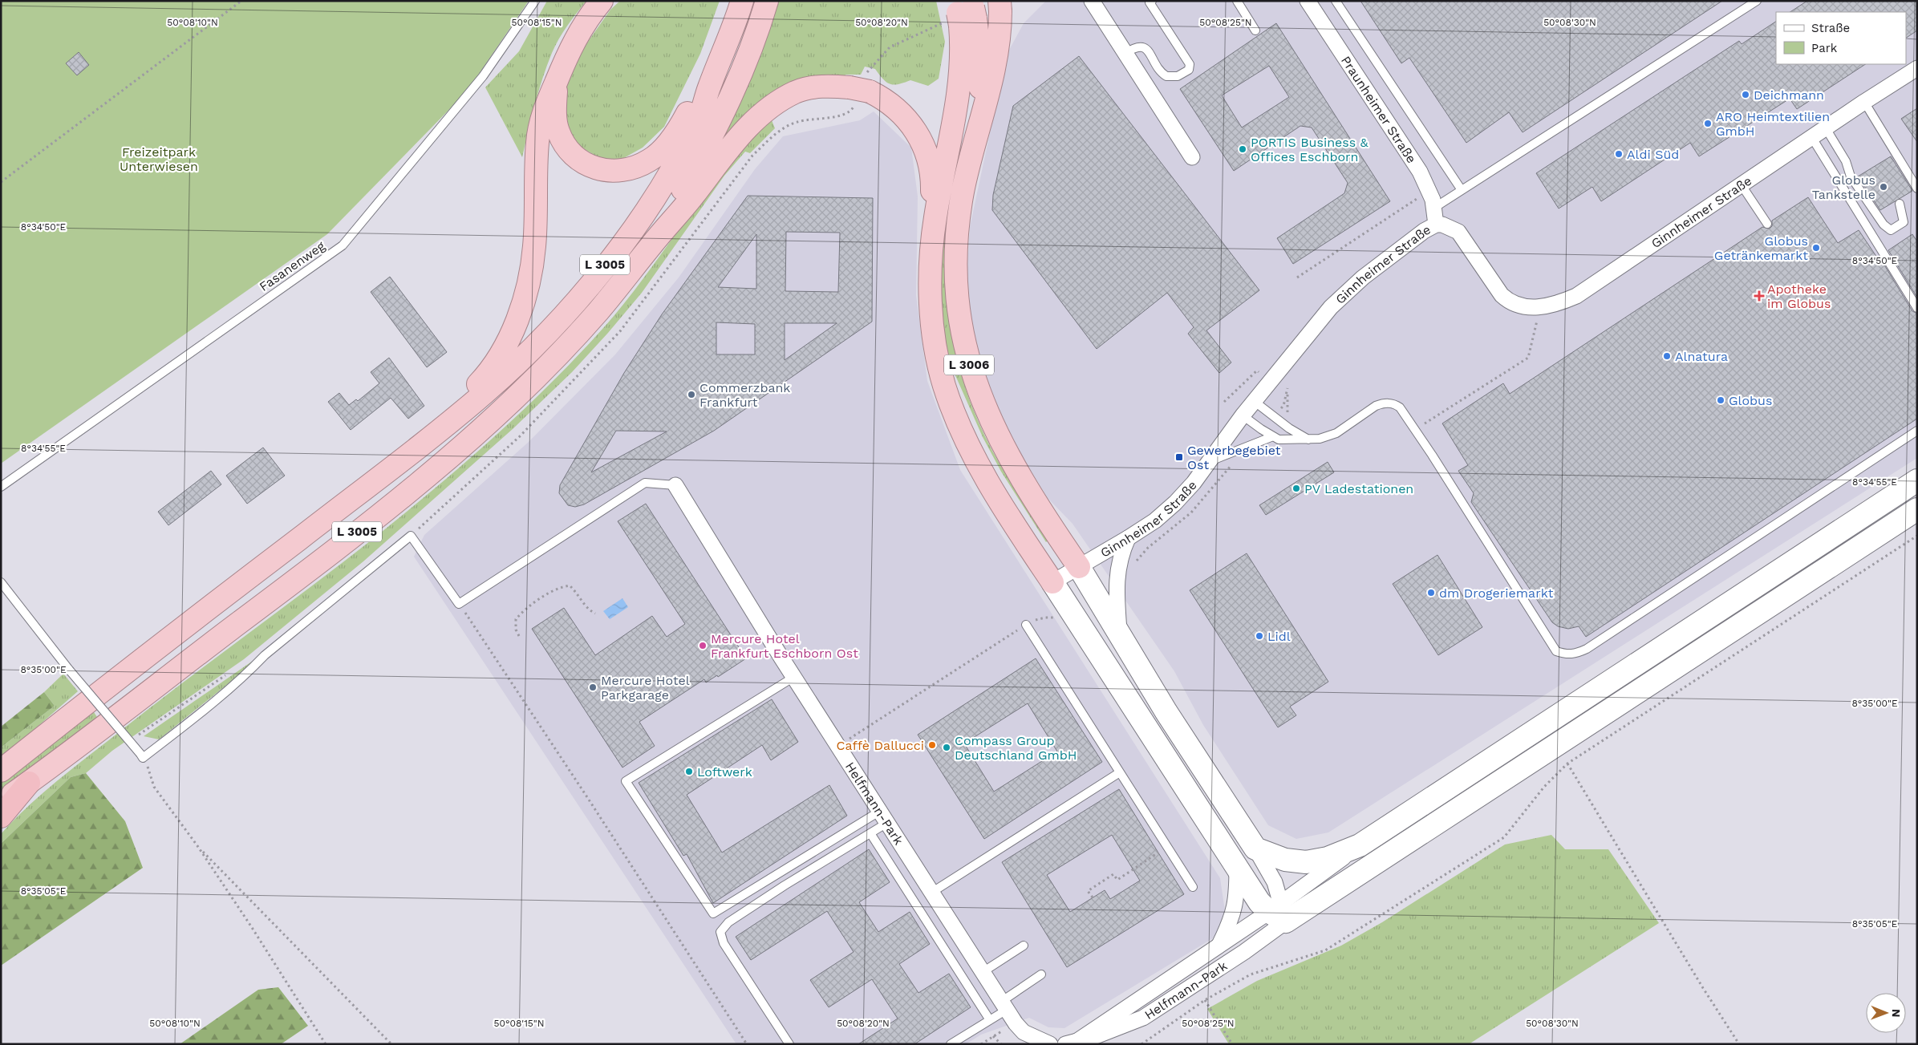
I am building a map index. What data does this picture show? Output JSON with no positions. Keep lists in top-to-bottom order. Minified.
{"streets":{"highway":["L 3005","L 3006"],"street":["Praunheimer Straße","Ginnheimer Straße","Helfmann-Park"],"lane":["Fasanenweg"]},"crossings":[["Praunheimer Straße","Ginnheimer Straße"],["Ginnheimer Straße","L 3006"],["L 3006","Helfmann-Park"]],"parks":["Freizeitpark Unterwiesen"],"places":{"other":["Deichmann","ARO Heimtextilien GmbH","PORTIS Business & Offices Eschborn","Aldi Süd","Globus Tankstelle","Globus Getränkemarkt","Alnatura","Commerzbank Frankfurt","Globus","PV Ladestationen","dm Drogeriemarkt","Lidl","Mercure Hotel Frankfurt Eschborn Ost","Mercure Hotel Parkgarage","Caffè Dallucci","Compass Group Deutschland GmbH","Loftwerk"],"health":["Apotheke im Globus"],"transit":["Gewerbegebiet Ost"]},"legend":["Straße","Park"],"north":"right","coordinates":["50°08'10\"N","50°08'15\"N","50°08'20\"N","50°08'25\"N","50°08'30\"N","8°34'50\"E","8°34'55\"E","8°35'00\"E","8°35'05\"E"]}
